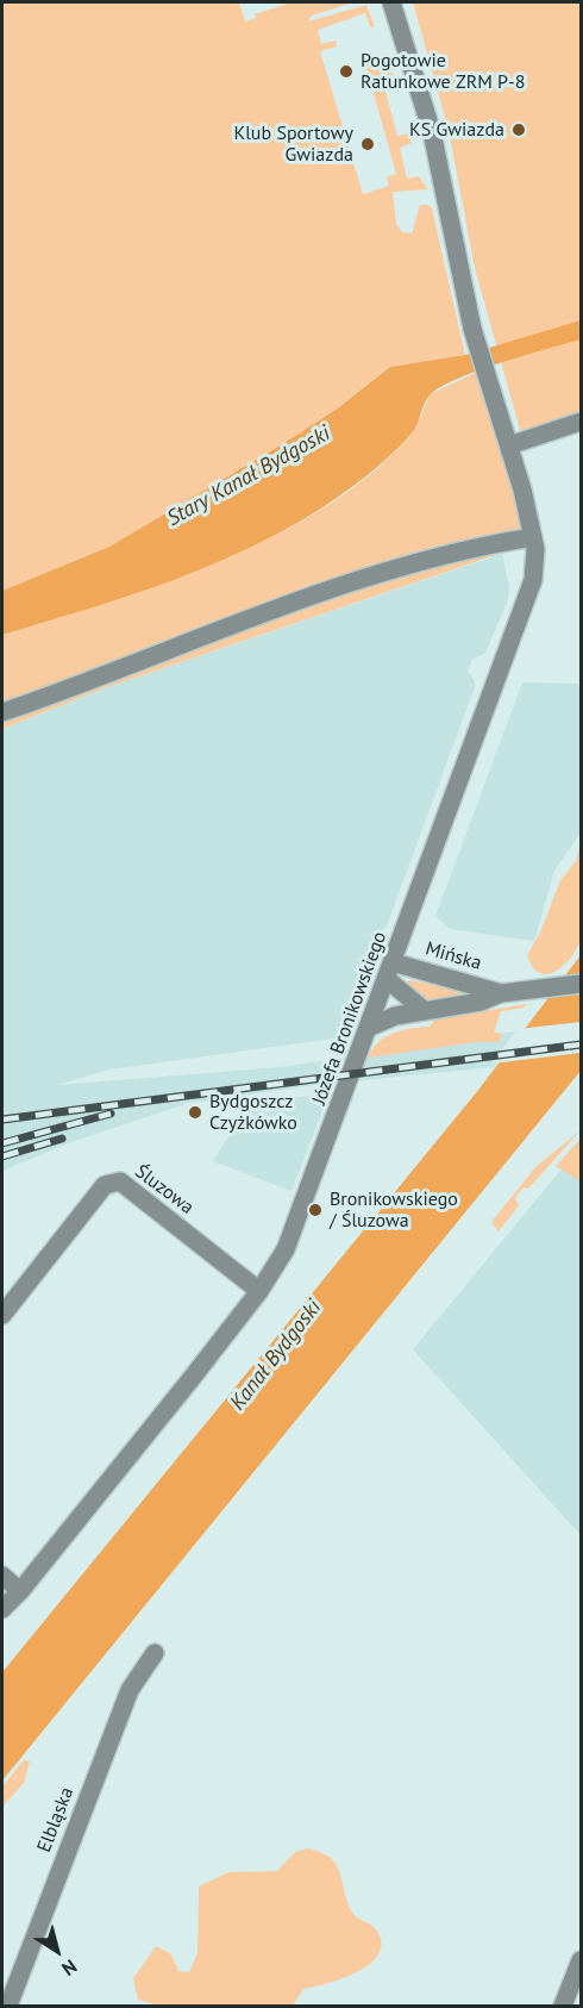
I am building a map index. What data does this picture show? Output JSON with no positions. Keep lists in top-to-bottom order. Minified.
{"streets":{"street":["Mińska","Józefa Bronikowskiego","Śluzowa","Elbląska"]},"crossings":[["Mińska","Józefa Bronikowskiego"],["Józefa Bronikowskiego","Śluzowa"]],"water":["Stary Kanał Bydgoski","Kanał Bydgoski"],"places":["Pogotowie Ratunkowe ZRM P-8","KS Gwiazda","Klub Sportowy Gwiazda","Bydgoszcz Czyżkówko","Bronikowskiego / Śluzowa"],"north":"bottom right"}
